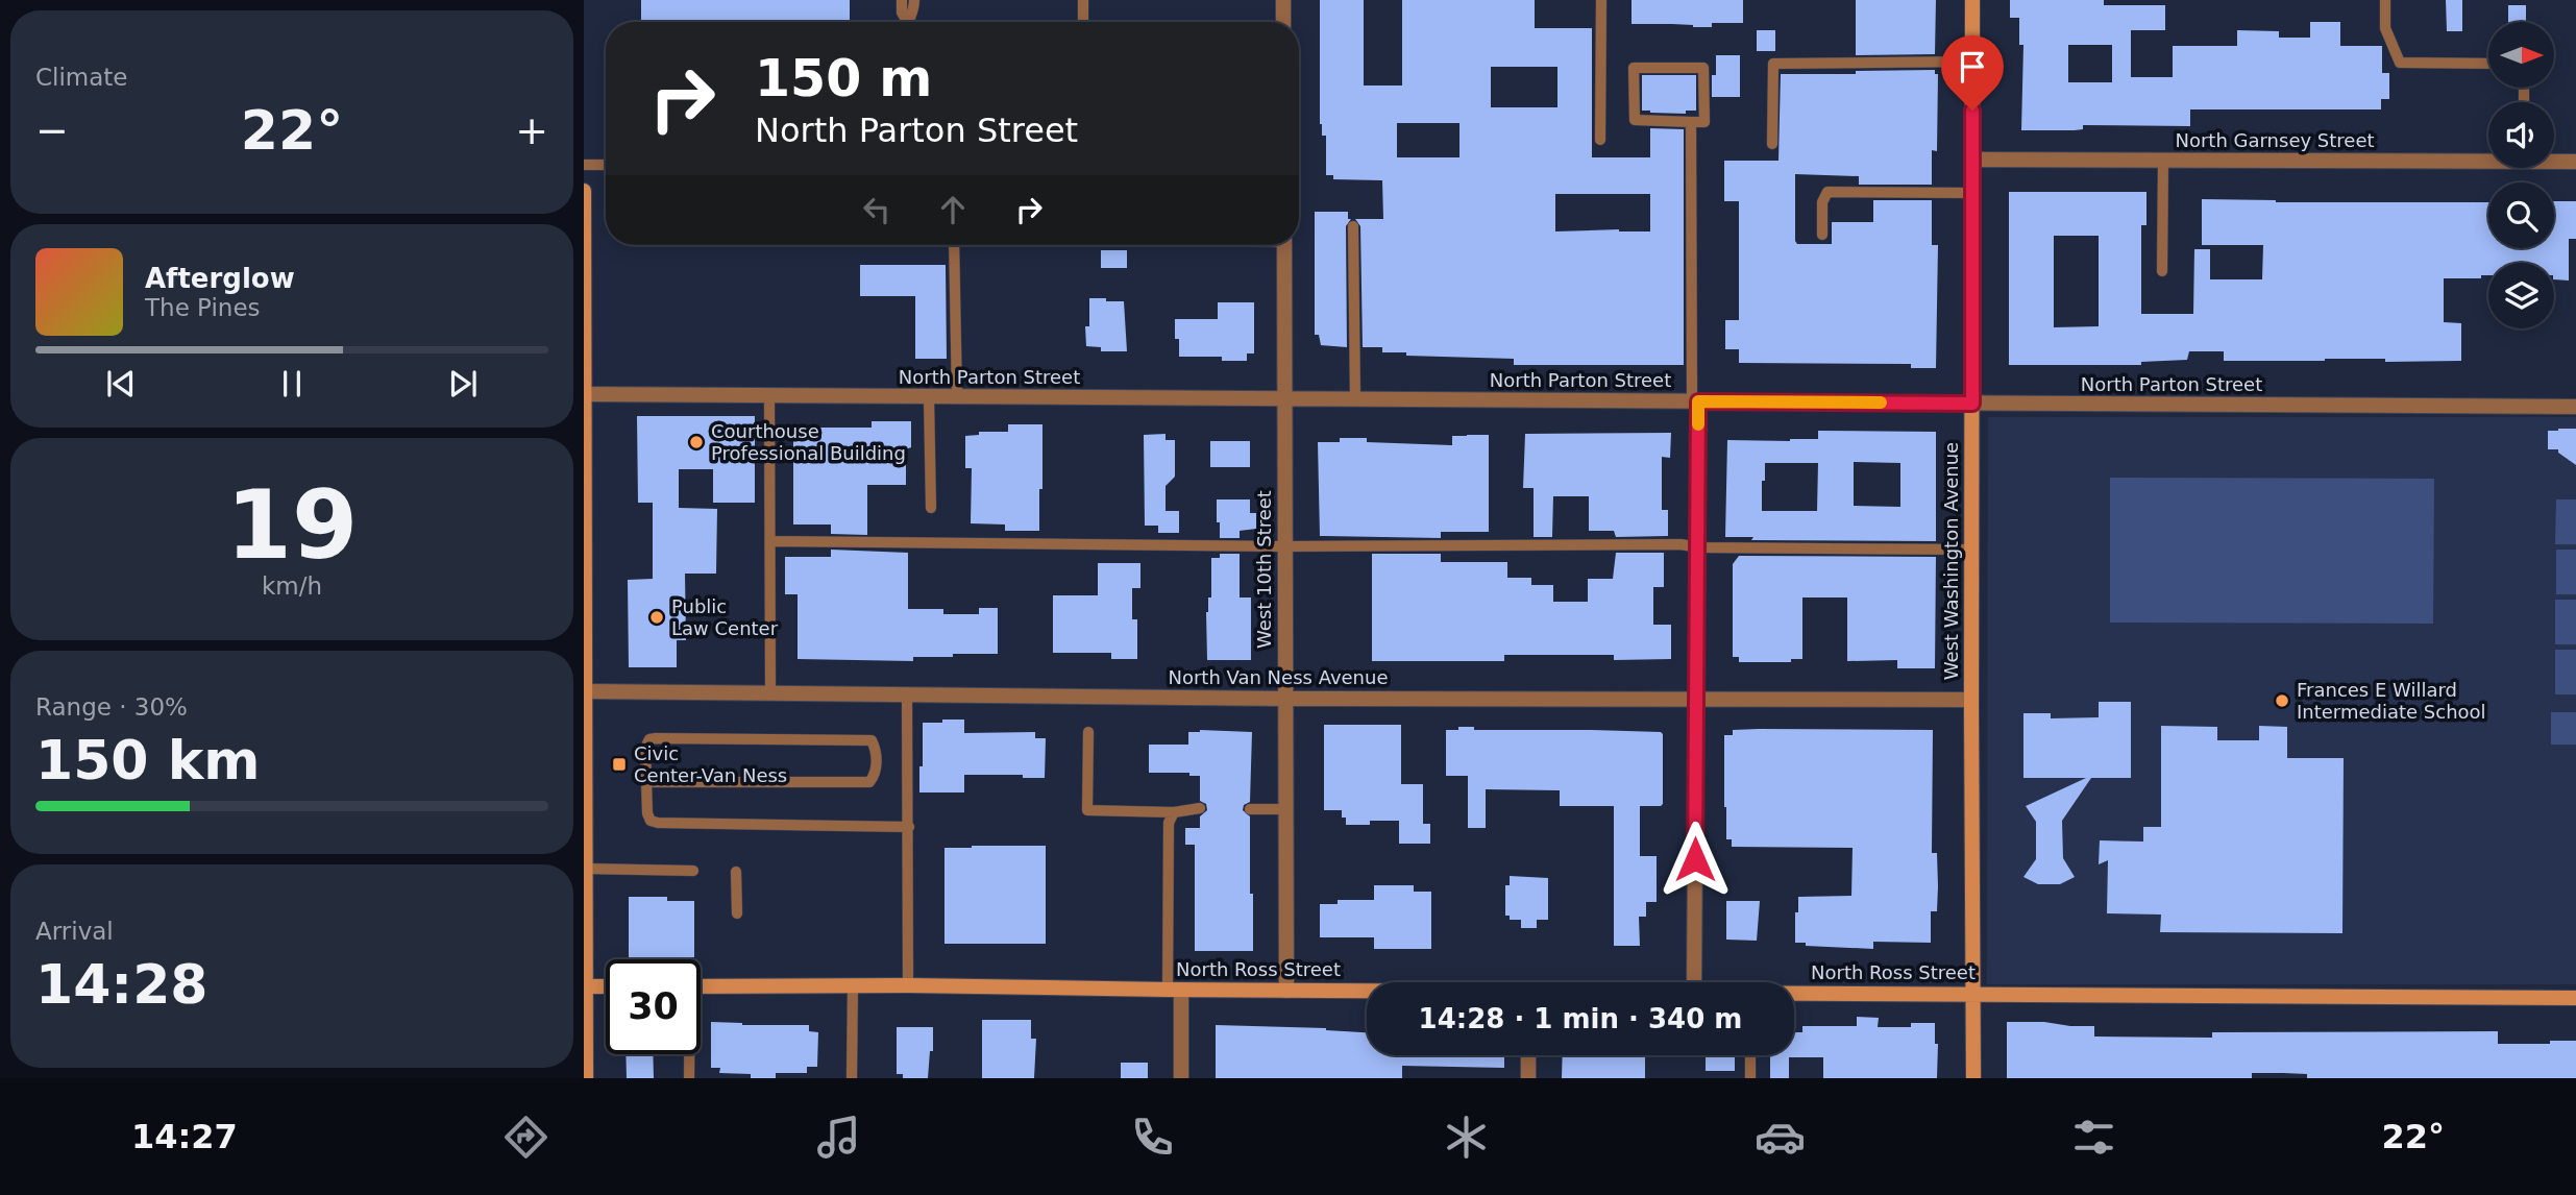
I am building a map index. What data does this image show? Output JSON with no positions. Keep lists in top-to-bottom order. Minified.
{"streets":{"street":["North Garnsey Street","North Parton Street","West Washington Avenue","West 10th Street","North Van Ness Avenue","North Ross Street"]},"crossings":[["North Garnsey Street","West Washington Avenue"],["North Parton Street","West Washington Avenue"],["North Parton Street","West 10th Street"],["West Washington Avenue","North Van Ness Avenue"],["West Washington Avenue","North Ross Street"],["West 10th Street","North Van Ness Avenue"],["West 10th Street","North Ross Street"]],"places":{"other":["Courthouse Professional Building","Public Law Center","Frances E Willard Intermediate School"],"transit":["Civic Center-Van Ness"]},"north":"right","page":{"tile":["Climate",["19","km/h"],["Range · 30%","150 km"],["Arrival","14:28"]],"turn":["150 m","North Parton Street"],"heat":["−","22°","+"],"song":["Afterglow","The Pines"],"limit":"30","trip":"14:28 · 1 min · 340 m","tabs":["14:27","22°"]}}
